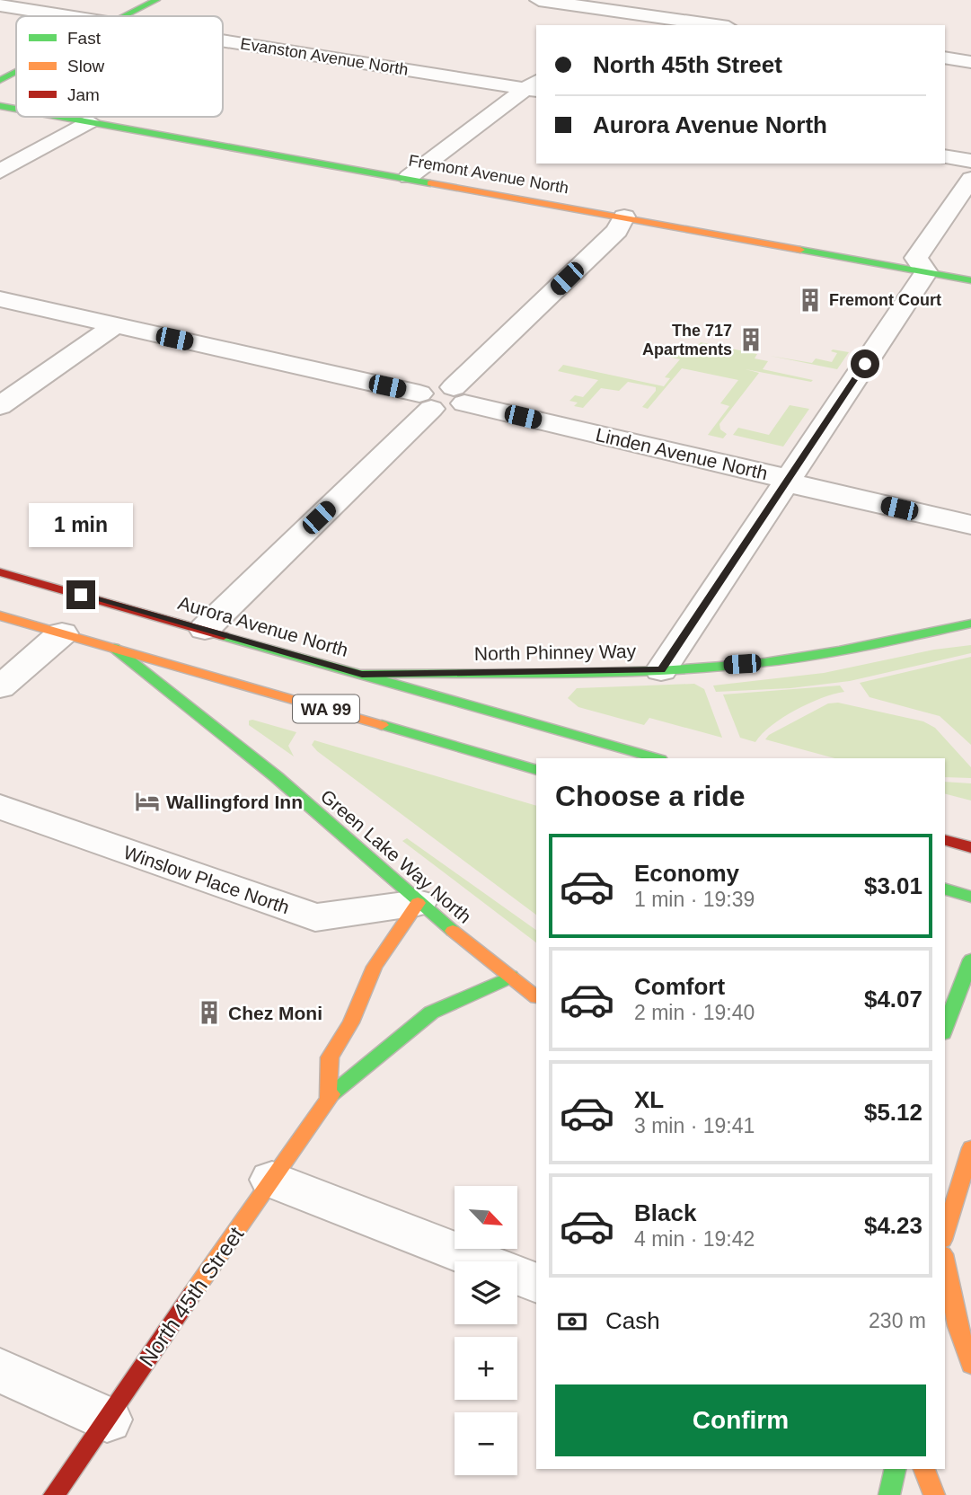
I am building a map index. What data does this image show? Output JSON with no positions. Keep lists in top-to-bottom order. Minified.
{"streets":{"main road":["Fremont Avenue North","Aurora Avenue North","North Phinney Way","WA 99","Green Lake Way North","North 45th Street"],"street":["Evanston Avenue North","Linden Avenue North","Winslow Place North"]},"crossings":[["Aurora Avenue North","North Phinney Way"],["WA 99","Green Lake Way North"],["Green Lake Way North","Winslow Place North"],["Green Lake Way North","North 45th Street"]],"places":{"building":["Fremont Court","The 717 Apartments","Chez Moni"],"hotel":["Wallingford Inn"]},"legend":["Fast","Slow","Jam"],"north":"bottom right","page":{"banner":["North 45th Street","Aurora Avenue North"],"bubble":"1 min","heading":"Choose a ride","list":[{"name":"Economy","note":"1 min · 19:39","value":"$3.01"},{"name":"Comfort","note":"2 min · 19:40","value":"$4.07"},{"name":"XL","note":"3 min · 19:41","value":"$5.12"},{"name":"Black","note":"4 min · 19:42","value":"$4.23"}],"map_buttons":["+","−"],"pay":["Cash","230 m"],"buttons":"Confirm"}}
